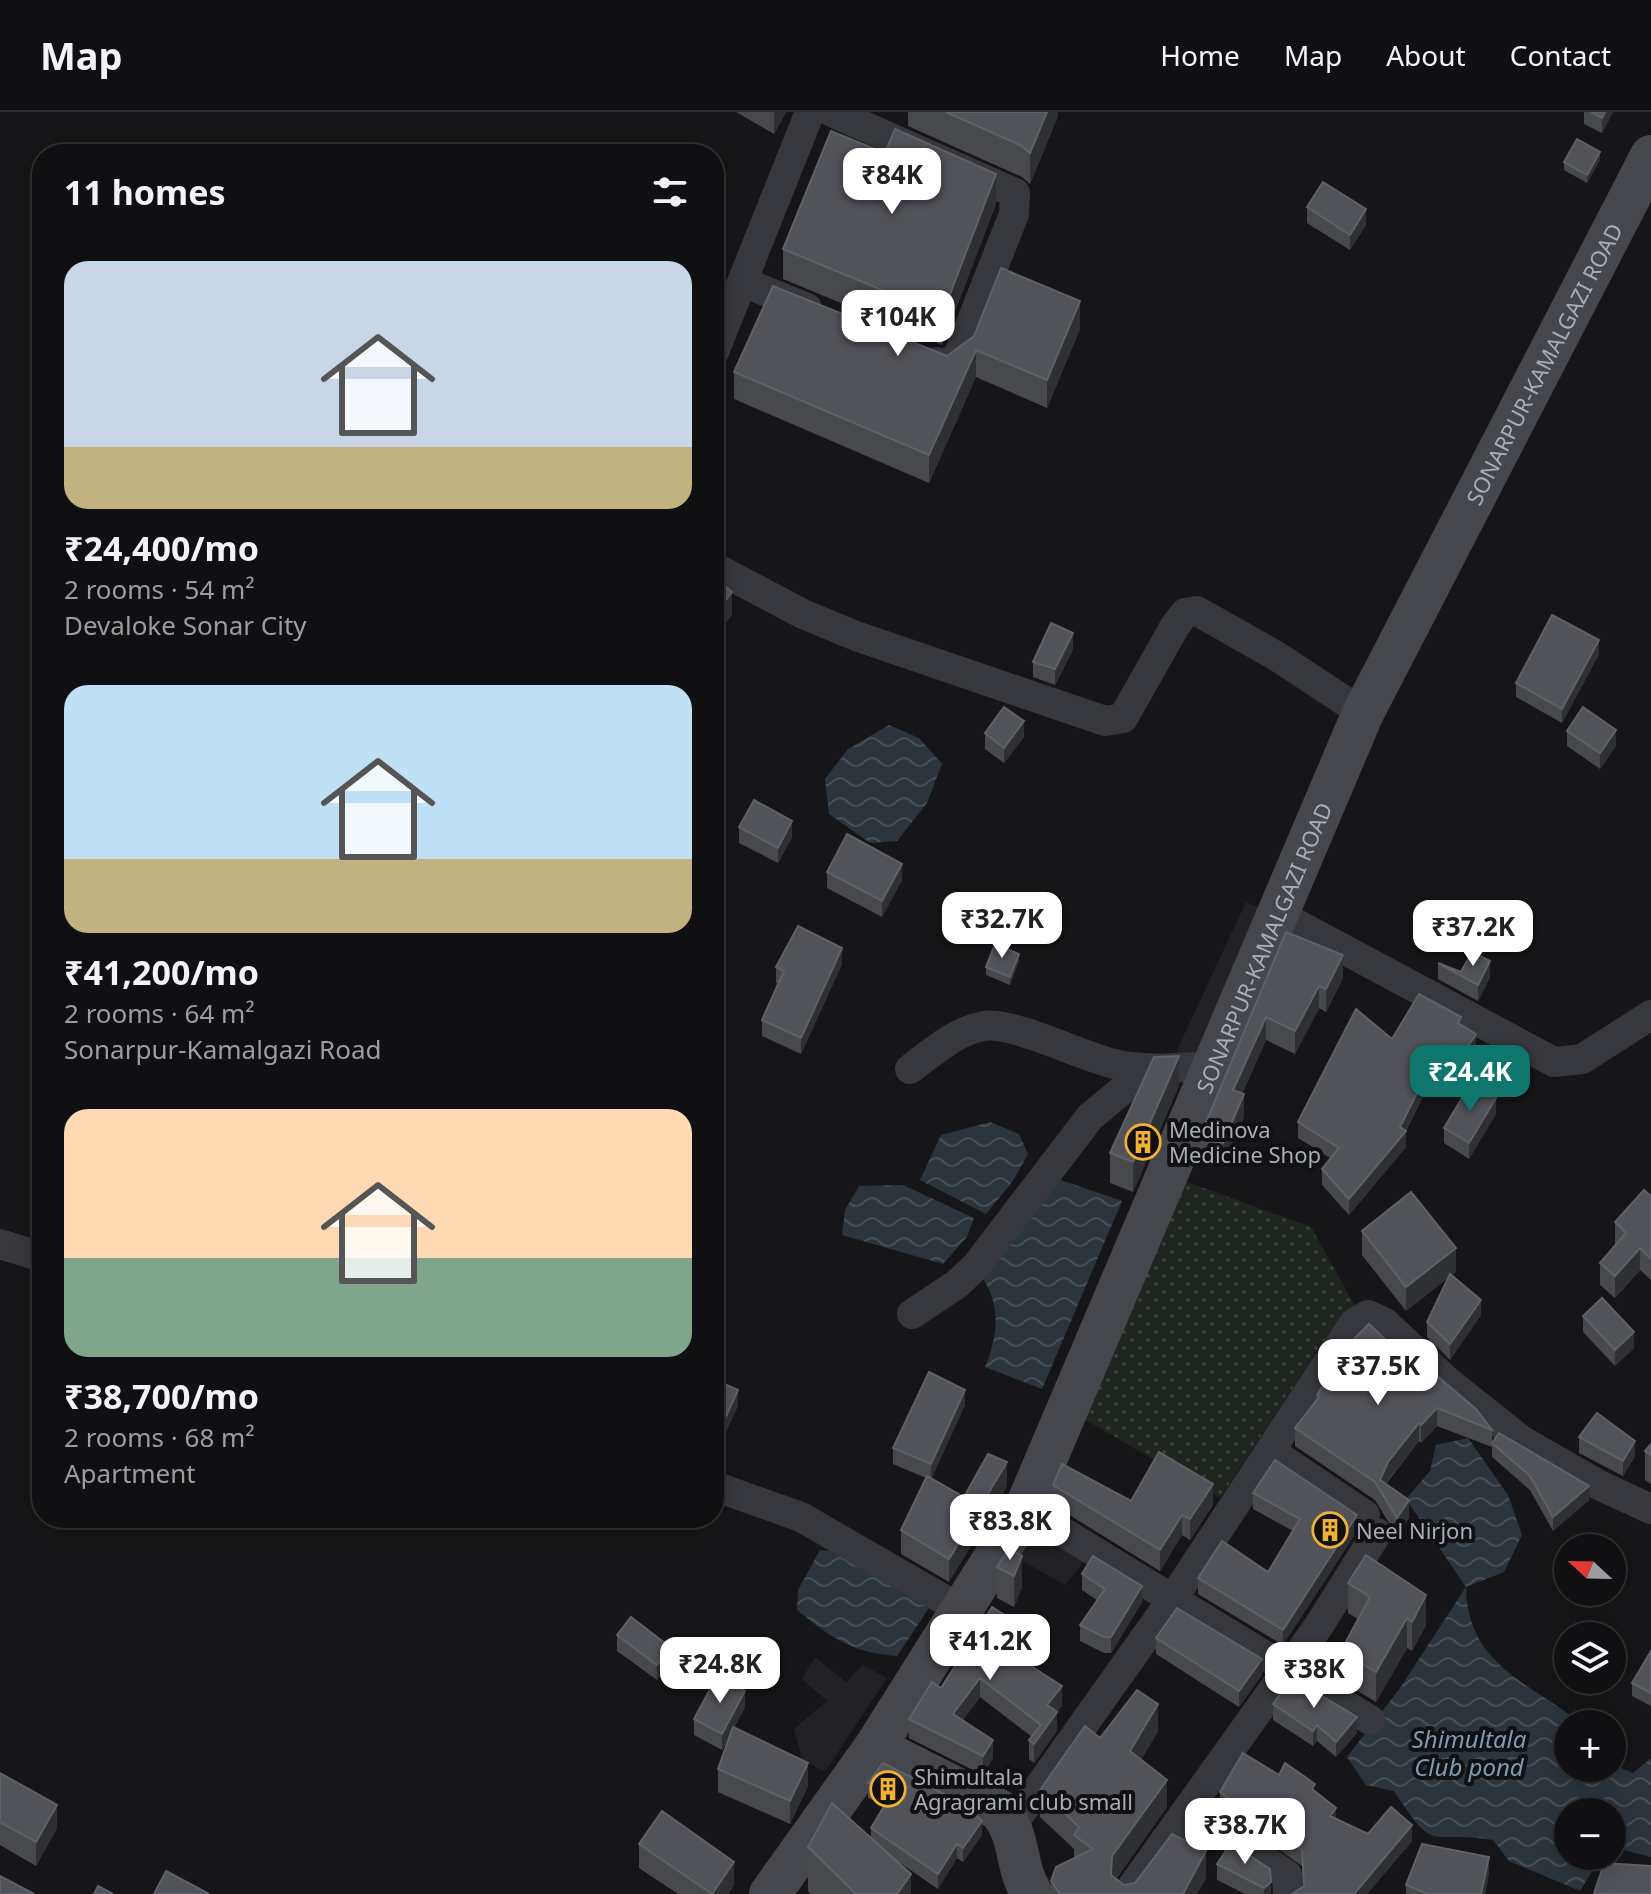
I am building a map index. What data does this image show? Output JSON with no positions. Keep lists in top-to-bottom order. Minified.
{"streets":{"main road":["SONARPUR-KAMALGAZI ROAD"]},"water":["Shimultala Club pond"],"places":{"building":["Medinova Medicine Shop","Neel Nirjon","Shimultala Agragrami club small"]},"north":"left","page":{"header":"Map","nav":["Home","Map","About","Contact"],"heading":"11 homes","price":["₹84K","₹104K","₹32.7K","₹37.2K","₹24.4K","₹37.5K","₹83.8K","₹41.2K","₹24.8K","₹38K","₹38.7K"],"list":[{"name":"₹24,400/mo","note":"2 rooms · 54 m² · Devaloke Sonar City"},{"name":"₹41,200/mo","note":"2 rooms · 64 m² · Sonarpur-Kamalgazi Road"},{"name":"₹38,700/mo","note":"2 rooms · 68 m² · Apartment"}],"map_buttons":["+","−"]}}
